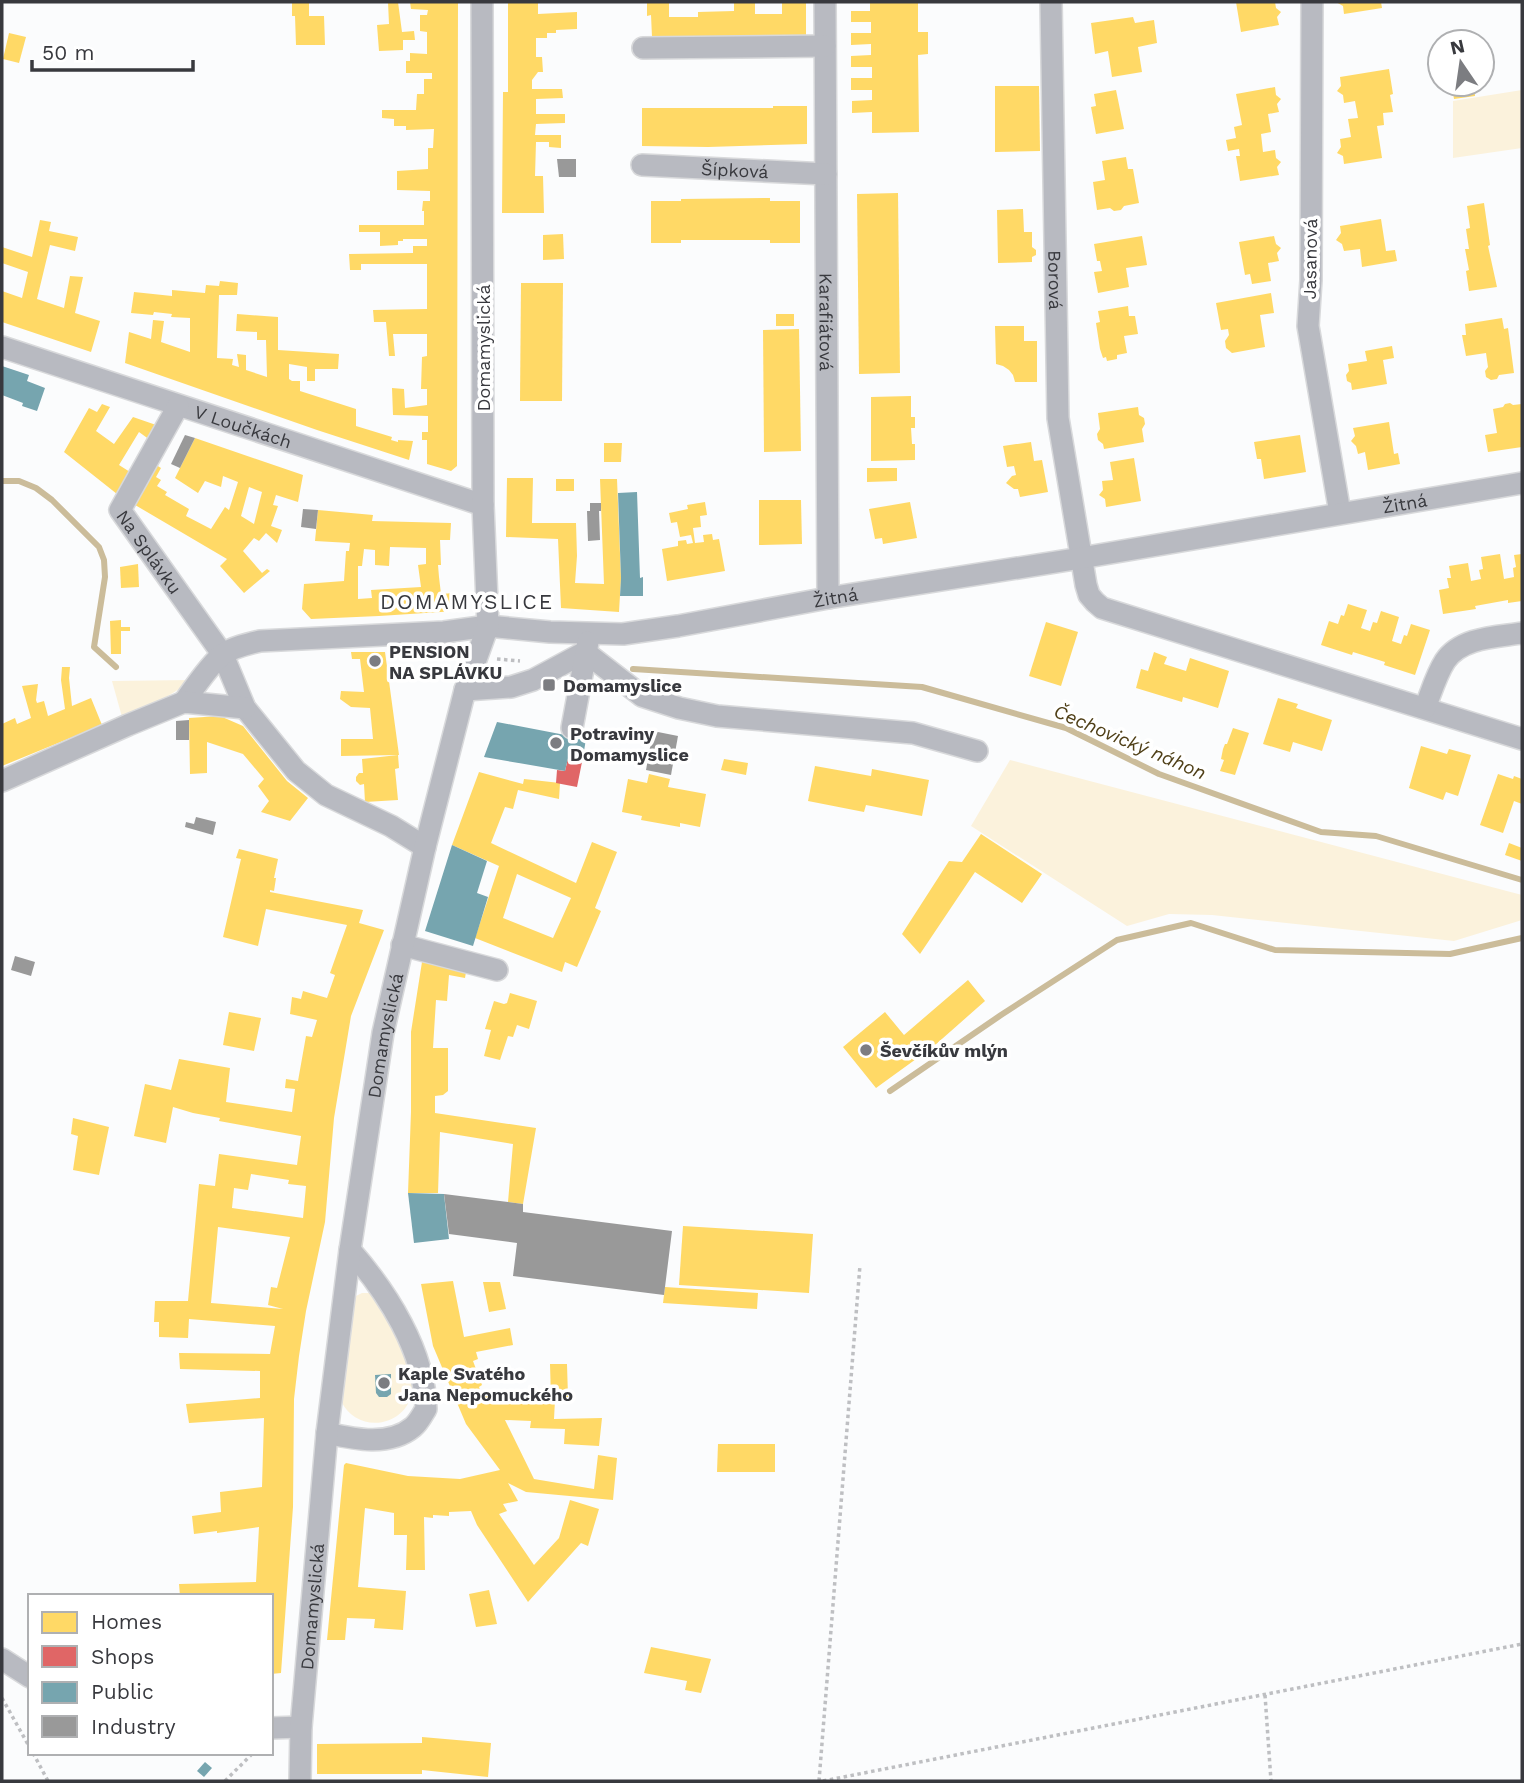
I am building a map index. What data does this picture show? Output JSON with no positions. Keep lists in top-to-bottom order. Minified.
{"streets":{"street":["Šípková","Jasanová","Borová","Karafiátová","Domamyslická","V Loučkách","Žitná","Na Splávku"]},"crossings":[["Šípková","Karafiátová"],["Jasanová","Žitná"],["Borová","Žitná"],["Karafiátová","Žitná"],["Domamyslická","V Loučkách"],["Domamyslická","Žitná"],["Domamyslická","Na Splávku"],["V Loučkách","Na Splávku"]],"districts":["DOMAMYSLICE"],"water":["Čechovický náhon"],"places":{"other":["PENSION NA SPLÁVKU","Potraviny Domamyslice","Ševčíkův mlýn","Kaple Svatého Jana Nepomuckého"],"transit":["Domamyslice"]},"legend":["Homes","Shops","Public","Industry"],"scale_bar":"50 m","north":"top"}
